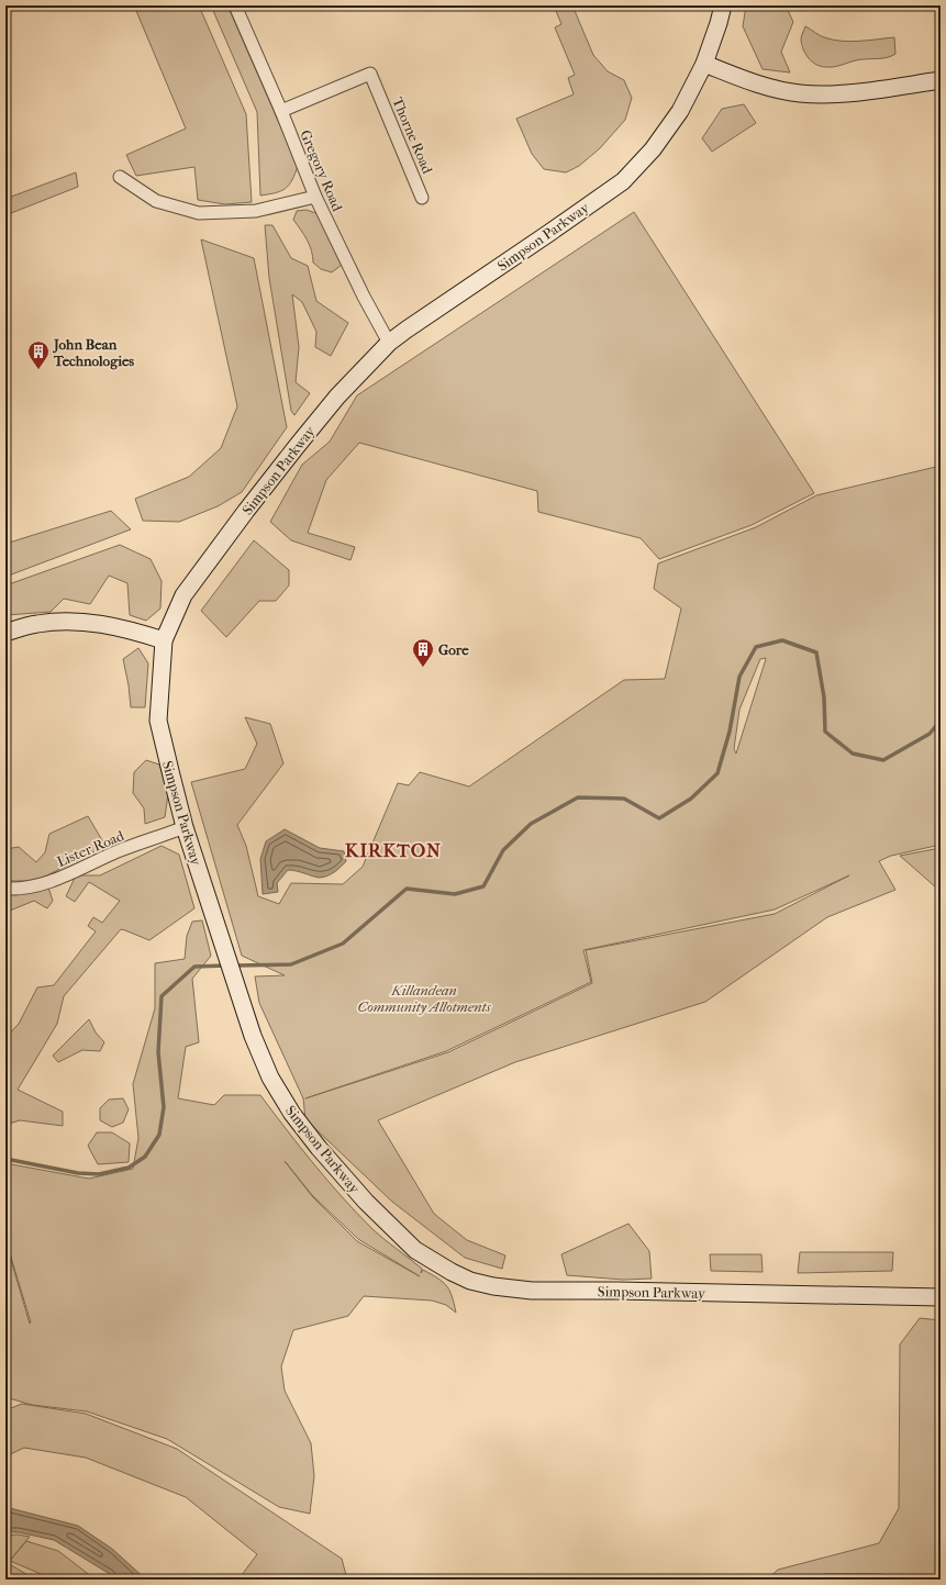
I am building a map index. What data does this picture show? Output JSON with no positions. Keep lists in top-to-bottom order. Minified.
{"streets":{"main road":["Simpson Parkway"],"street":["Thorne Road","Gregory Road","Lister Road"]},"crossings":[["Thorne Road","Gregory Road"],["Gregory Road","Simpson Parkway"],["Simpson Parkway","Lister Road"]],"districts":["KIRKTON"],"parks":["Killandean Community Allotments"],"places":{"building":["John Bean Technologies","Gore"]}}
